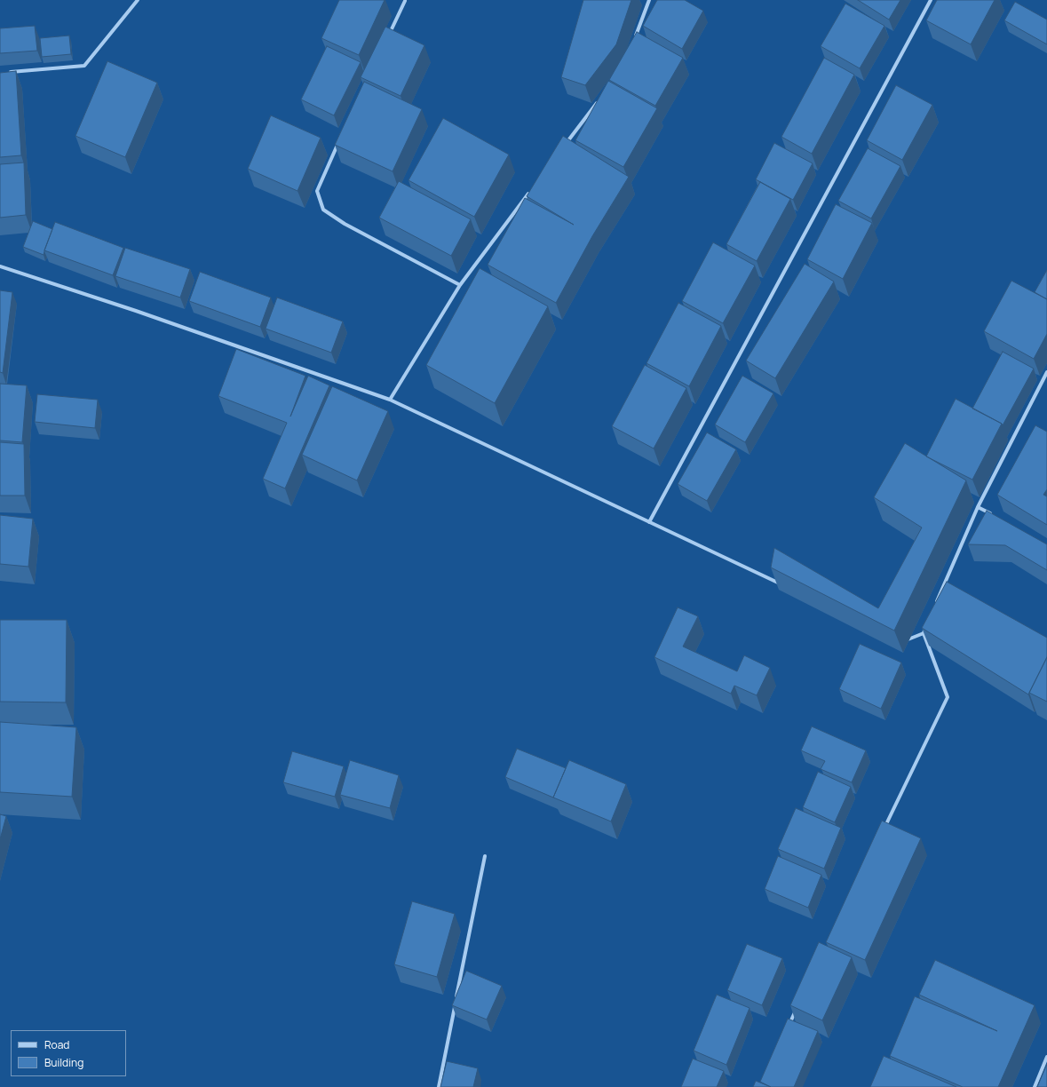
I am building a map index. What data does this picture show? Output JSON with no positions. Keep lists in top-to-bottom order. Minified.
{"legend":["Road","Building"]}
